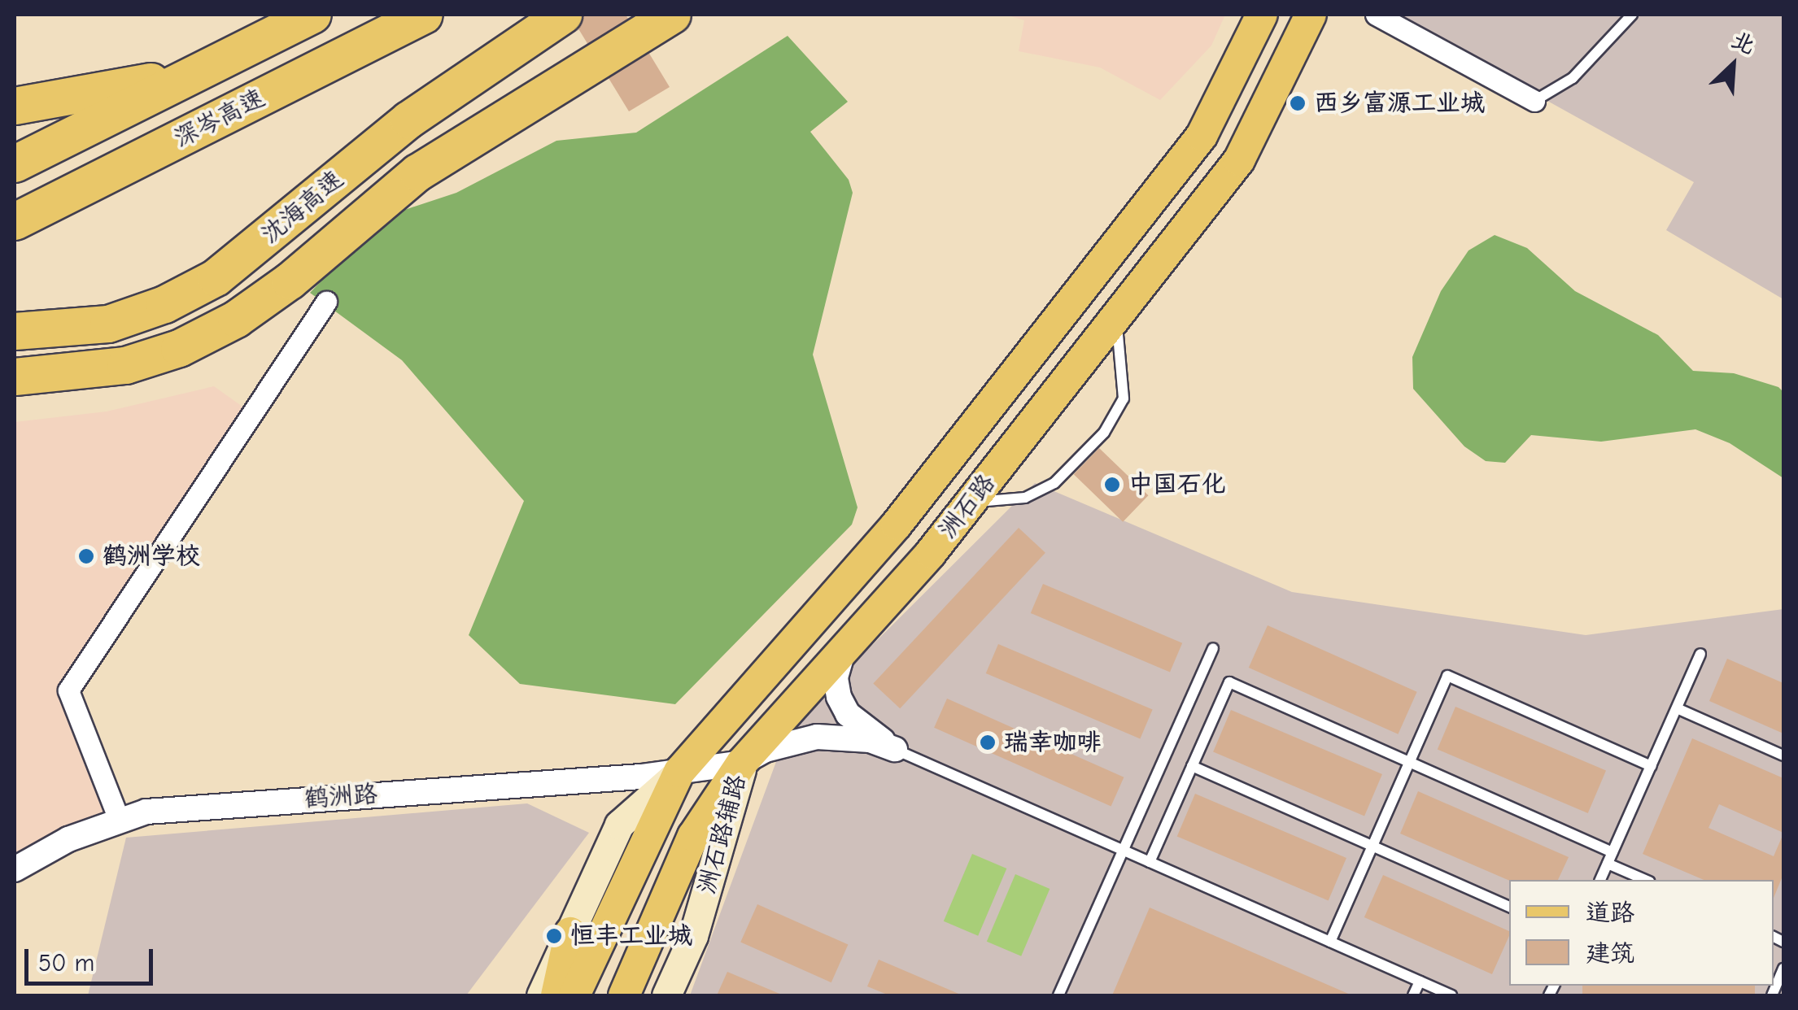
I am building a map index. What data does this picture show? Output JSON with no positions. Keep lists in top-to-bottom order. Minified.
{"streets":{"highway":["深岑高速","沈海高速"],"main road":["洲石路","洲石路辅路"],"street":["鹤洲路"]},"crossings":[["洲石路","鹤洲路"],["洲石路","洲石路辅路"],["鹤洲路","洲石路辅路"]],"places":["西乡富源工业城","中国石化","鹤洲学校","瑞幸咖啡","恒丰工业城"],"legend":["道路","建筑"],"scale_bar":"50 m","north":"top right"}
